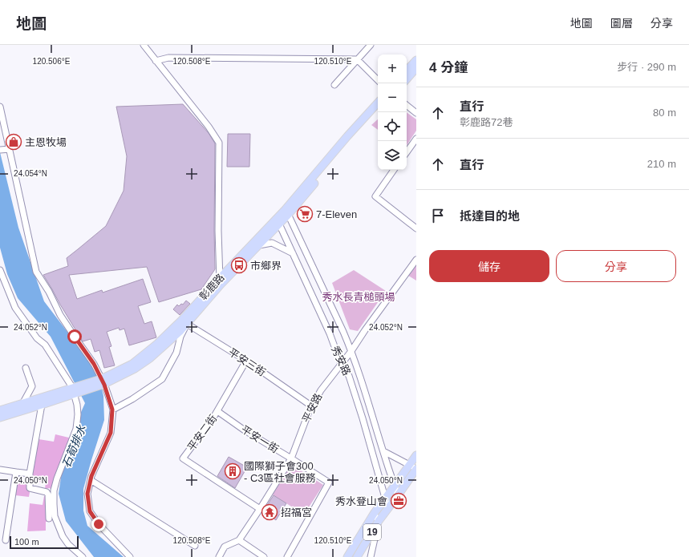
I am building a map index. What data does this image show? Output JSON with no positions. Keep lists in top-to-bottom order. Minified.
{"streets":{"main road":["彰鹿路","19"],"street":["秀安路","平安三街","平安路","平安二街","平安一街"]},"crossings":[["彰鹿路","秀安路"],["彰鹿路","平安三街"],["秀安路","平安路"],["秀安路","19"],["平安三街","平安路"],["平安三街","平安二街"],["平安路","平安二街"],["平安路","平安一街"],["平安二街","平安一街"]],"water":["石筍排水"],"parks":["秀水長青槌頭場"],"places":{"shop":["主恩牧場"],"supermarket":["7-Eleven"],"bus stop":["市鄉界"],"building":["國際獅子會300 - C3區社會服務"],"office":["秀水登山會"],"temple":["招福宮"]},"scale_bar":"100 m","page":{"header":"地圖","nav":["地圖","圖層","分享"],"heading":["4 分鐘","步行 · 290 m"],"map_buttons":["+","−"],"list":[["直行","彰鹿路72巷","80 m"],["直行","210 m"],"抵達目的地"],"buttons":["儲存","分享"],"scale":"100 m"},"coordinates":["120.506°E","120.508°E","120.510°E","24.054°N","24.052°N","24.050°N"]}
